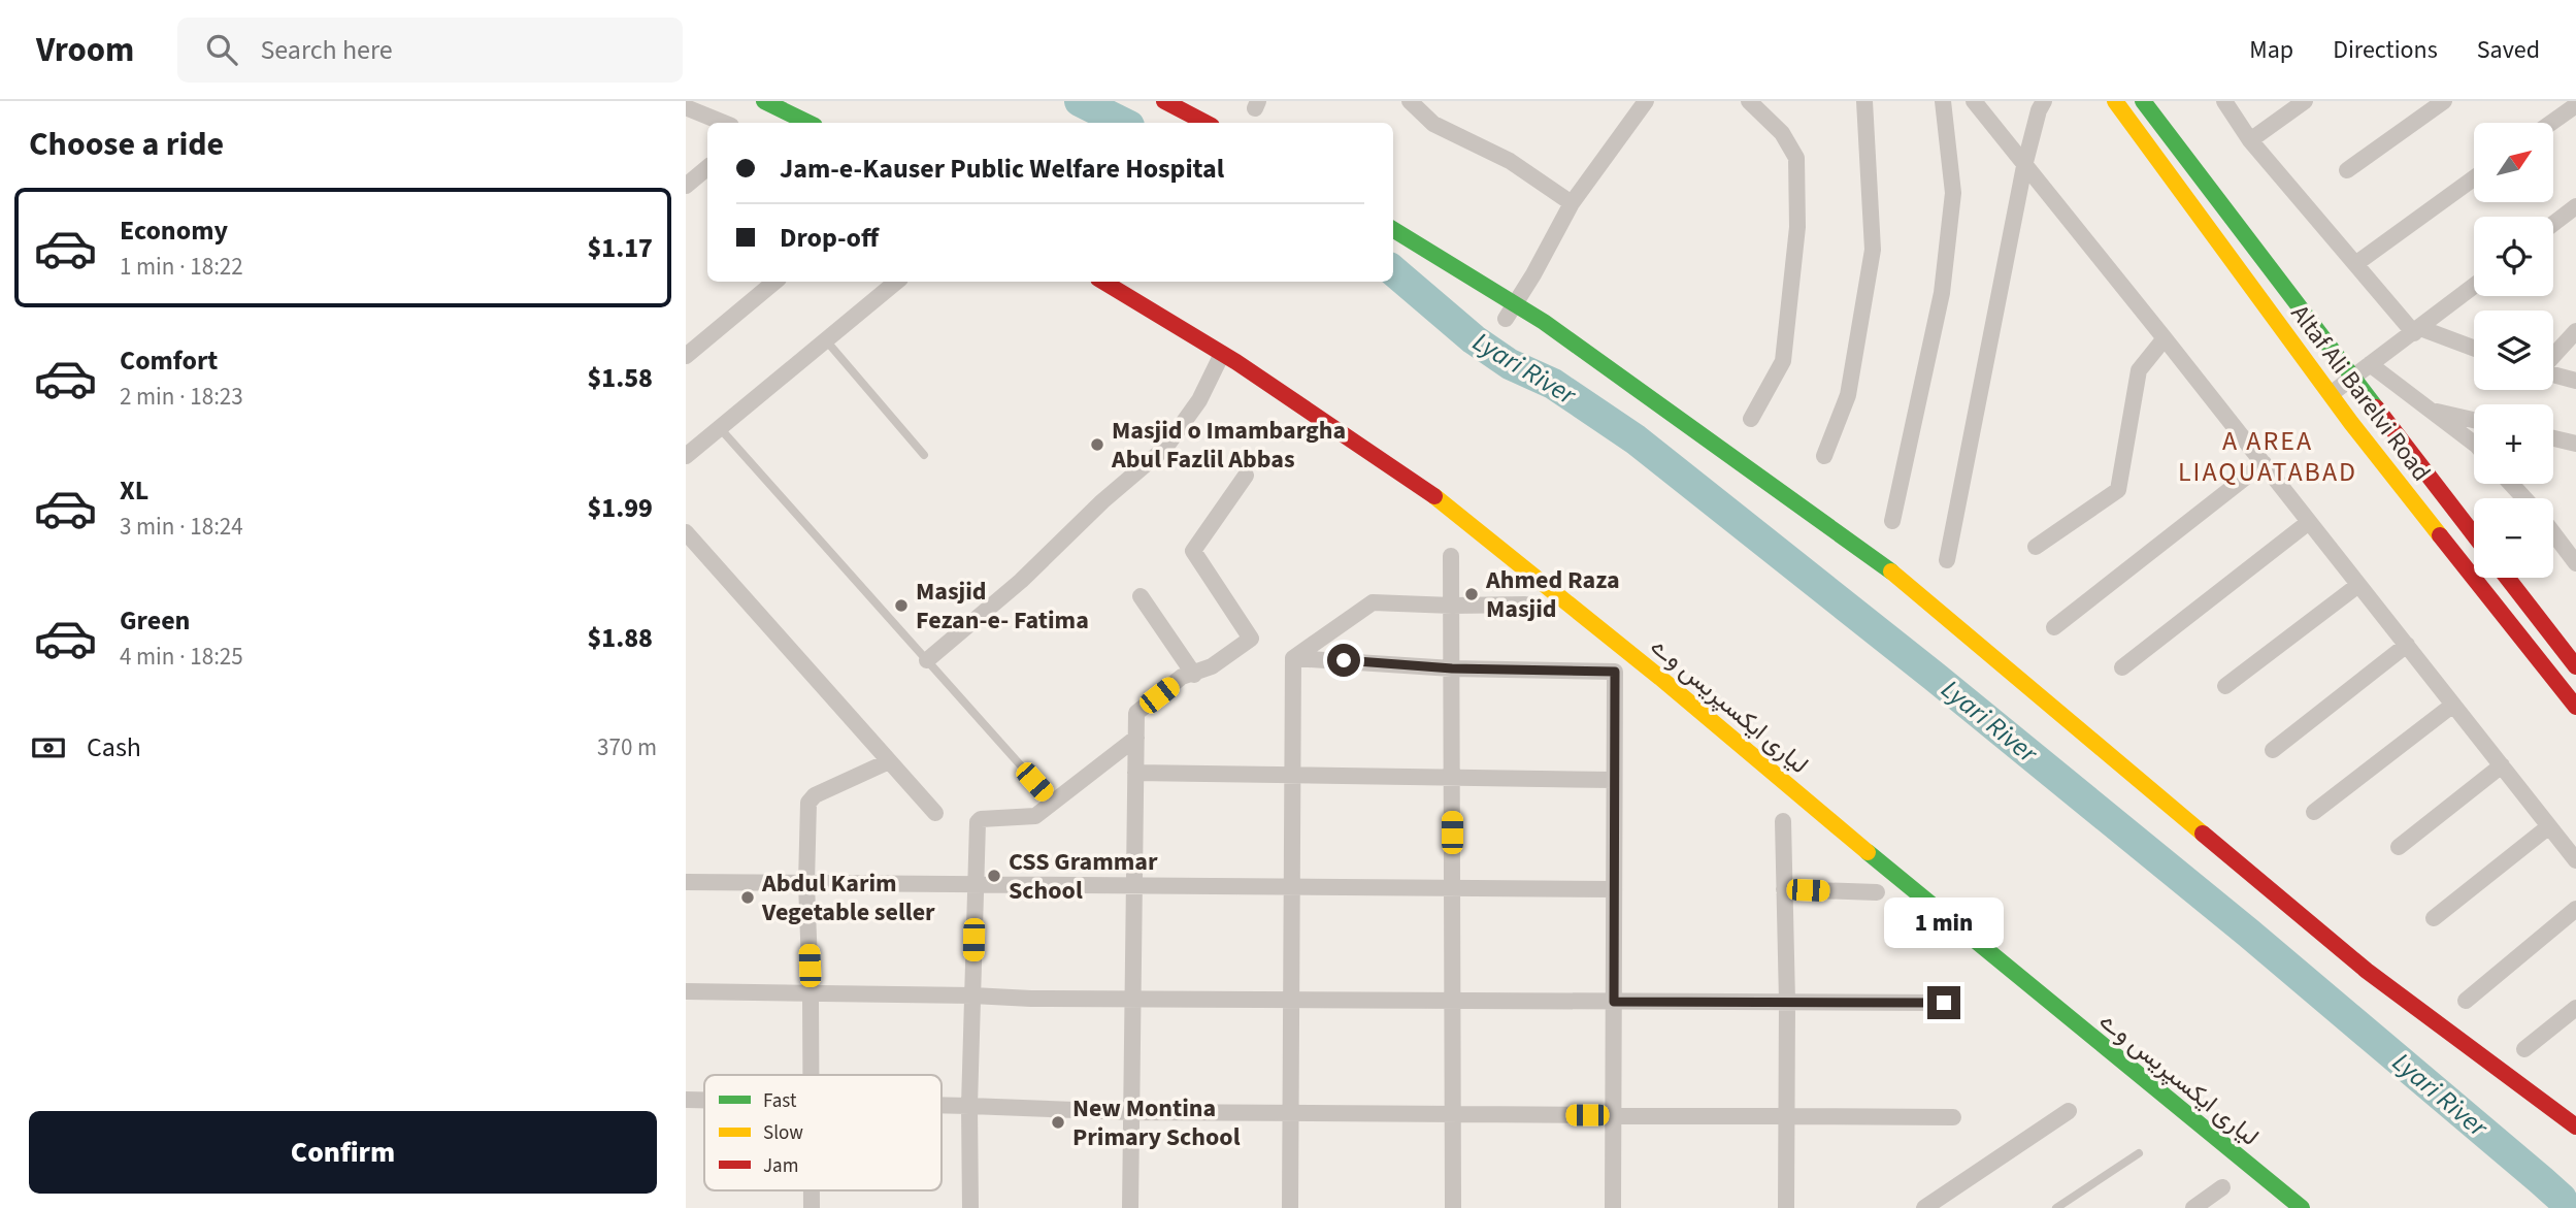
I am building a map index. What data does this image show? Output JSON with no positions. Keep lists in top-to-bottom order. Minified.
{"streets":{"main road":["Altaf Ali Barelvi Road","لیاری ایکسپریس وے"]},"districts":["A AREA LIAQUATABAD"],"water":["Lyari River"],"places":["Masjid o Imambargha Abul Fazlil Abbas","Ahmed Raza Masjid","Masjid Fezan-e- Fatima","CSS Grammar School","Abdul Karim Vegetable seller","New Montina Primary School"],"legend":["Fast","Slow","Jam"],"north":"top right","page":{"header":"Vroom","search":"Search here","nav":["Map","Directions","Saved"],"heading":"Choose a ride","map_buttons":["+","−"],"banner":["Jam-e-Kauser Public Welfare Hospital","Drop-off"],"list":[{"name":"Economy","note":"1 min · 18:22","value":"$1.17"},{"name":"Comfort","note":"2 min · 18:23","value":"$1.58"},{"name":"XL","note":"3 min · 18:24","value":"$1.99"},{"name":"Green","note":"4 min · 18:25","value":"$1.88"}],"pay":["Cash","370 m"],"bubble":"1 min","buttons":"Confirm"}}
